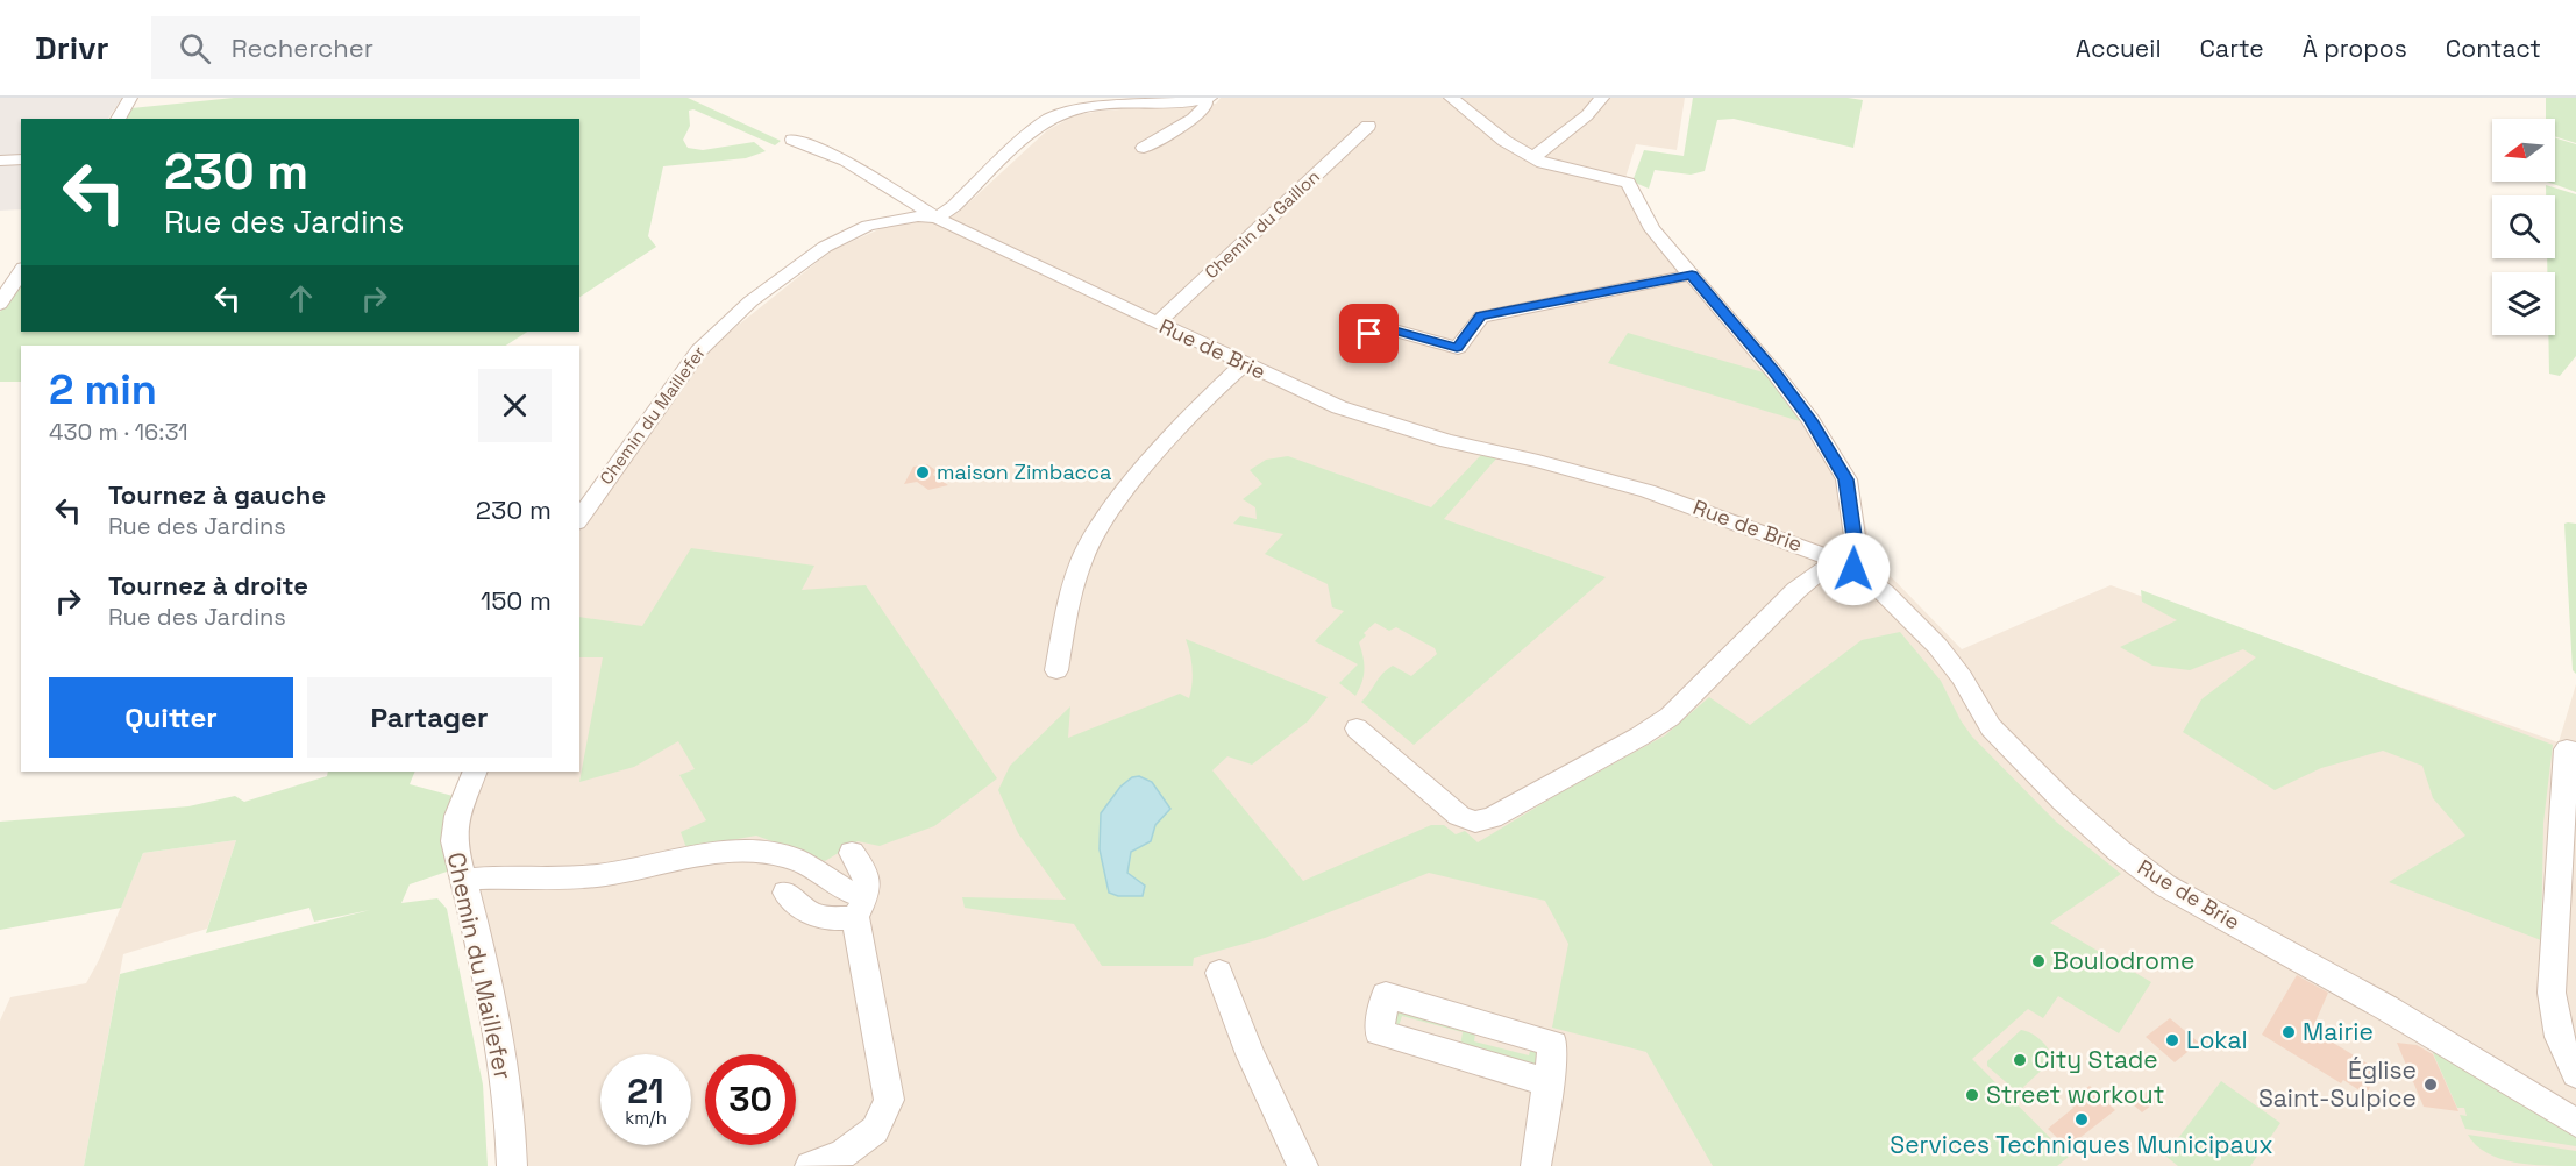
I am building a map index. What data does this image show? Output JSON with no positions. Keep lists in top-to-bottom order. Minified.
{"streets":{"street":["Chemin du Gaillon","Rue de Brie","Chemin du Maillefer"]},"crossings":[["Chemin du Gaillon","Rue de Brie"],["Rue de Brie","Chemin du Maillefer"]],"places":["maison Zimbacca","Boulodrome","Mairie","Lokal","City Stade","Église Saint-Sulpice","Street workout","Services Techniques Municipaux"],"north":"left","page":{"header":"Drivr","search":"Rechercher","nav":["Accueil","Carte","À propos","Contact"],"turn":["230 m","Rue des Jardins"],"heading":["2 min","430 m · 16:31"],"list":[{"name":"Tournez à gauche","note":"Rue des Jardins","value":"230 m"},{"name":"Tournez à droite","note":"Rue des Jardins","value":"150 m"}],"buttons":["Quitter","Partager"],"speed":"21 km/h","limit":"30"}}
